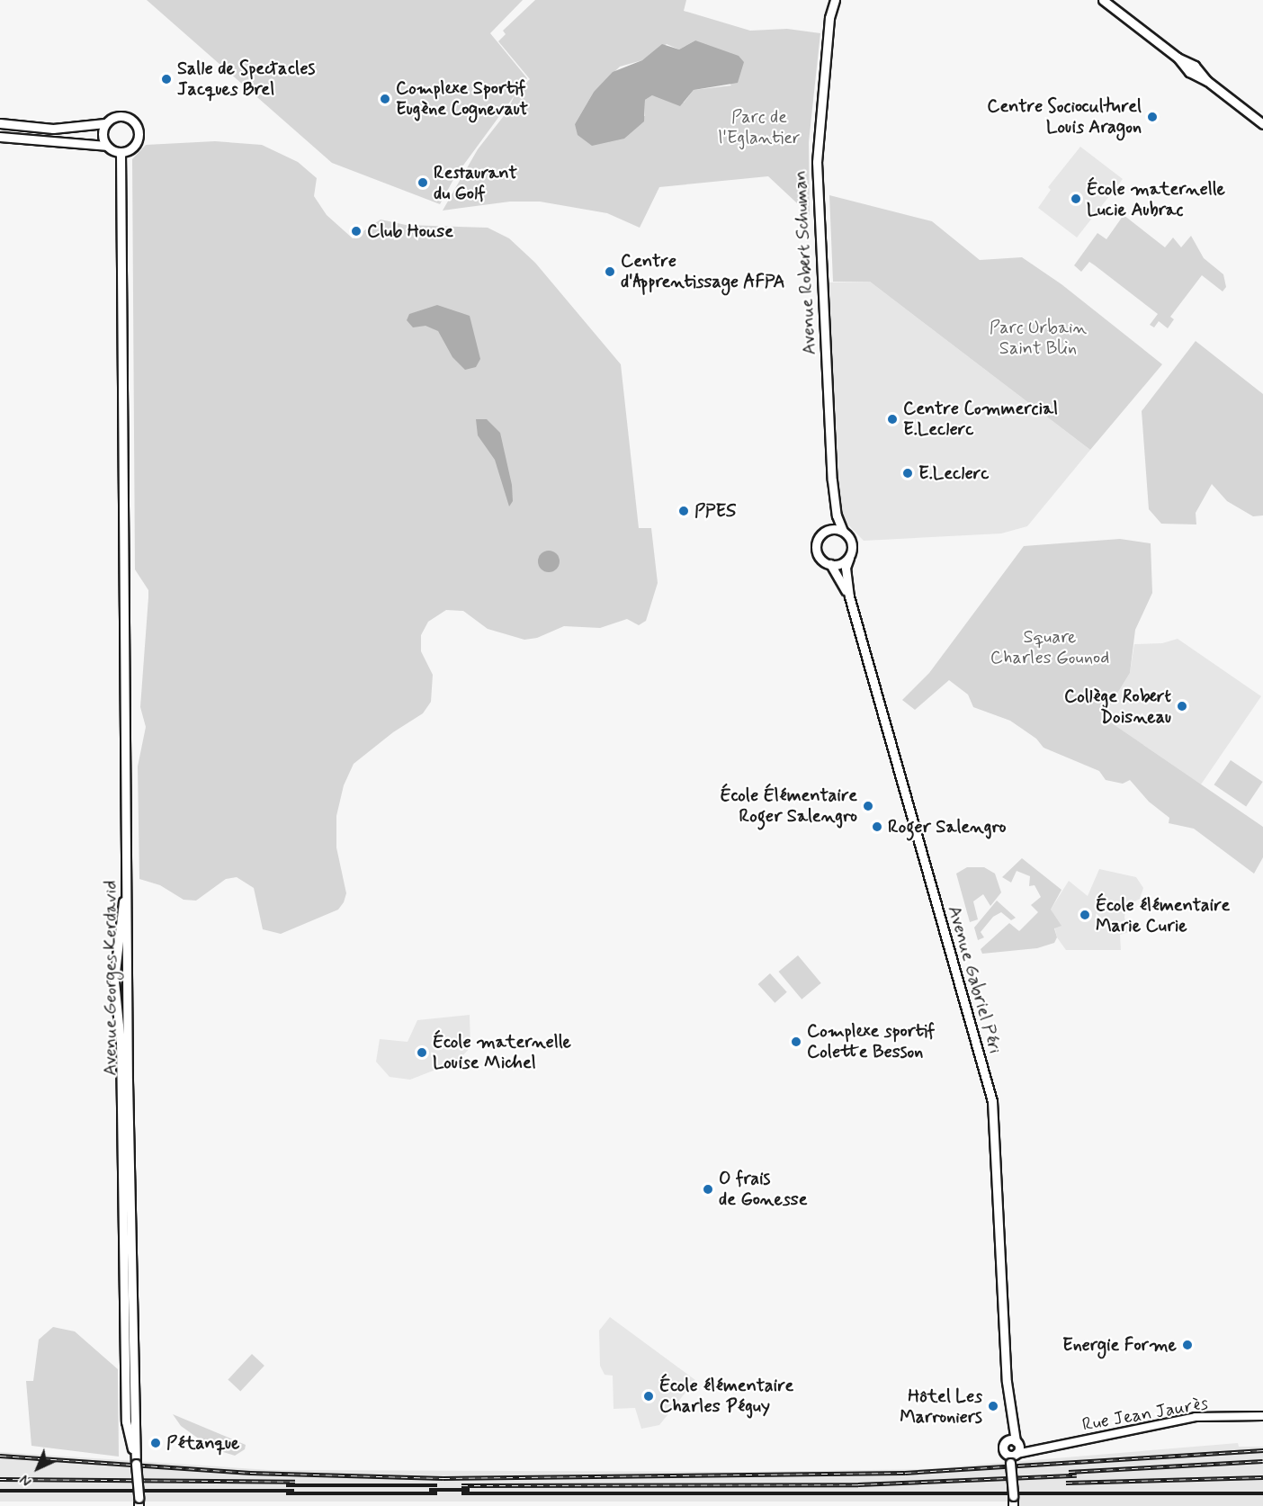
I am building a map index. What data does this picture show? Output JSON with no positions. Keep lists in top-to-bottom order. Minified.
{"streets":{"main road":["Avenue Robert Schuman","Avenue Georges Kerdavid","Avenue Gabriel Péri"],"street":["Rue Jean Jaurès"]},"crossings":[["Avenue Robert Schuman","Avenue Gabriel Péri"],["Avenue Gabriel Péri","Rue Jean Jaurès"]],"parks":["Parc de l'Eglantier","Parc Urbain Saint Blin","Square Charles Gounod"],"places":["Salle de Spectacles Jacques Brel","Complexe Sportif Eugène Cognevaut","Centre Socioculturel Louis Aragon","Restaurant du Golf","École maternelle Lucie Aubrac","Club House","Centre d'Apprentissage AFPA","Centre Commercial E.Leclerc","E.Leclerc","PPES","Collège Robert Doisneau","École Élémentaire Roger Salengro","Roger Salengro","École élémentaire Marie Curie","Complexe sportif Colette Besson","École maternelle Louise Michel","O frais de Gonesse","Energie Forme","École élémentaire Charles Péguy","Hôtel Les Marroniers","Pétanque"],"north":"bottom left"}
